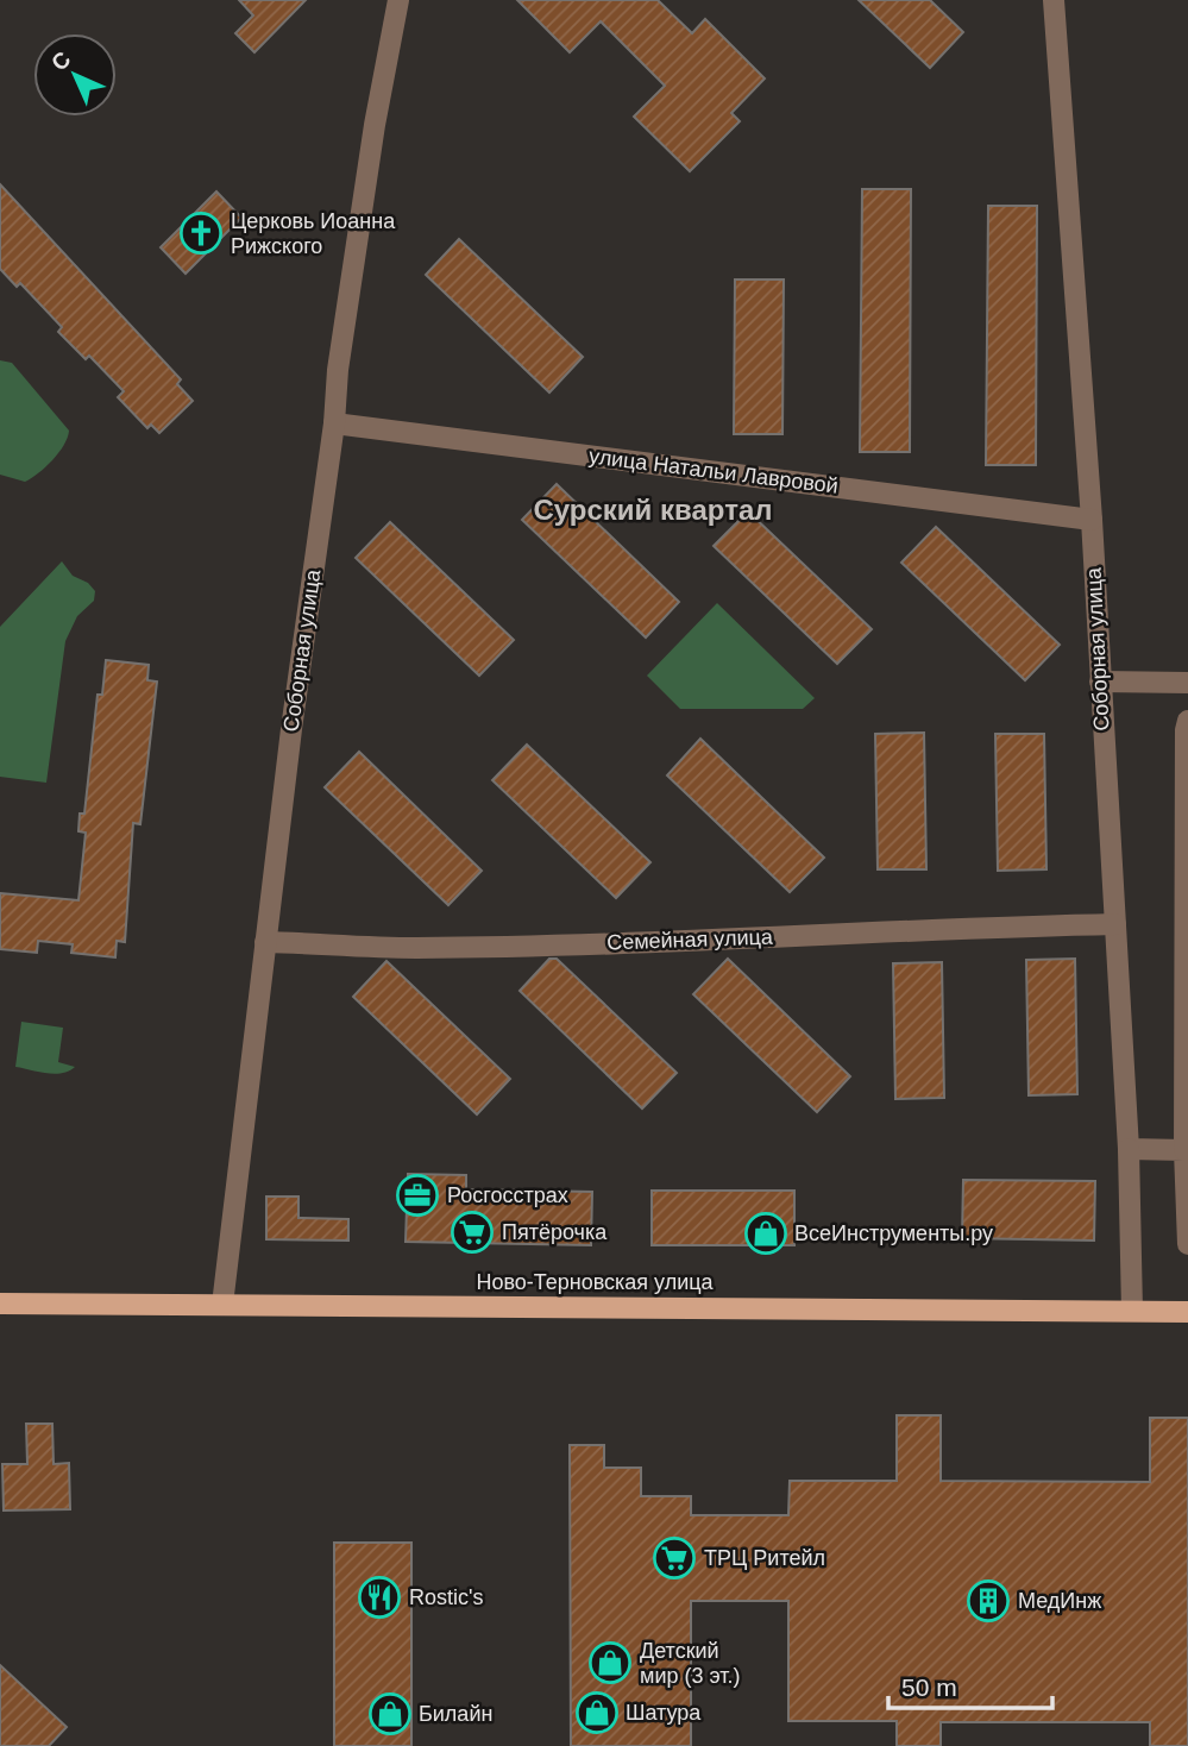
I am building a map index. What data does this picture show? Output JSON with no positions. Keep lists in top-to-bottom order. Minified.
{"streets":{"main road":["Ново-Терновская улица"],"street":["улица Натальи Лавровой","Соборная улица","Семейная улица"]},"crossings":[["улица Натальи Лавровой","Соборная улица"],["Соборная улица","Семейная улица"],["Соборная улица","Ново-Терновская улица"]],"districts":["Сурский квартал"],"places":{"church":["Церковь Иоанна Рижского"],"office":["Росгосстрах"],"supermarket":["Пятёрочка","ТРЦ Ритейл"],"shop":["ВсеИнструменты.ру","Детский мир (3 эт.)","Шатура","Билайн"],"restaurant":["Rostic's"],"building":["МедИнж"]},"scale_bar":"50 m","north":"top left"}
